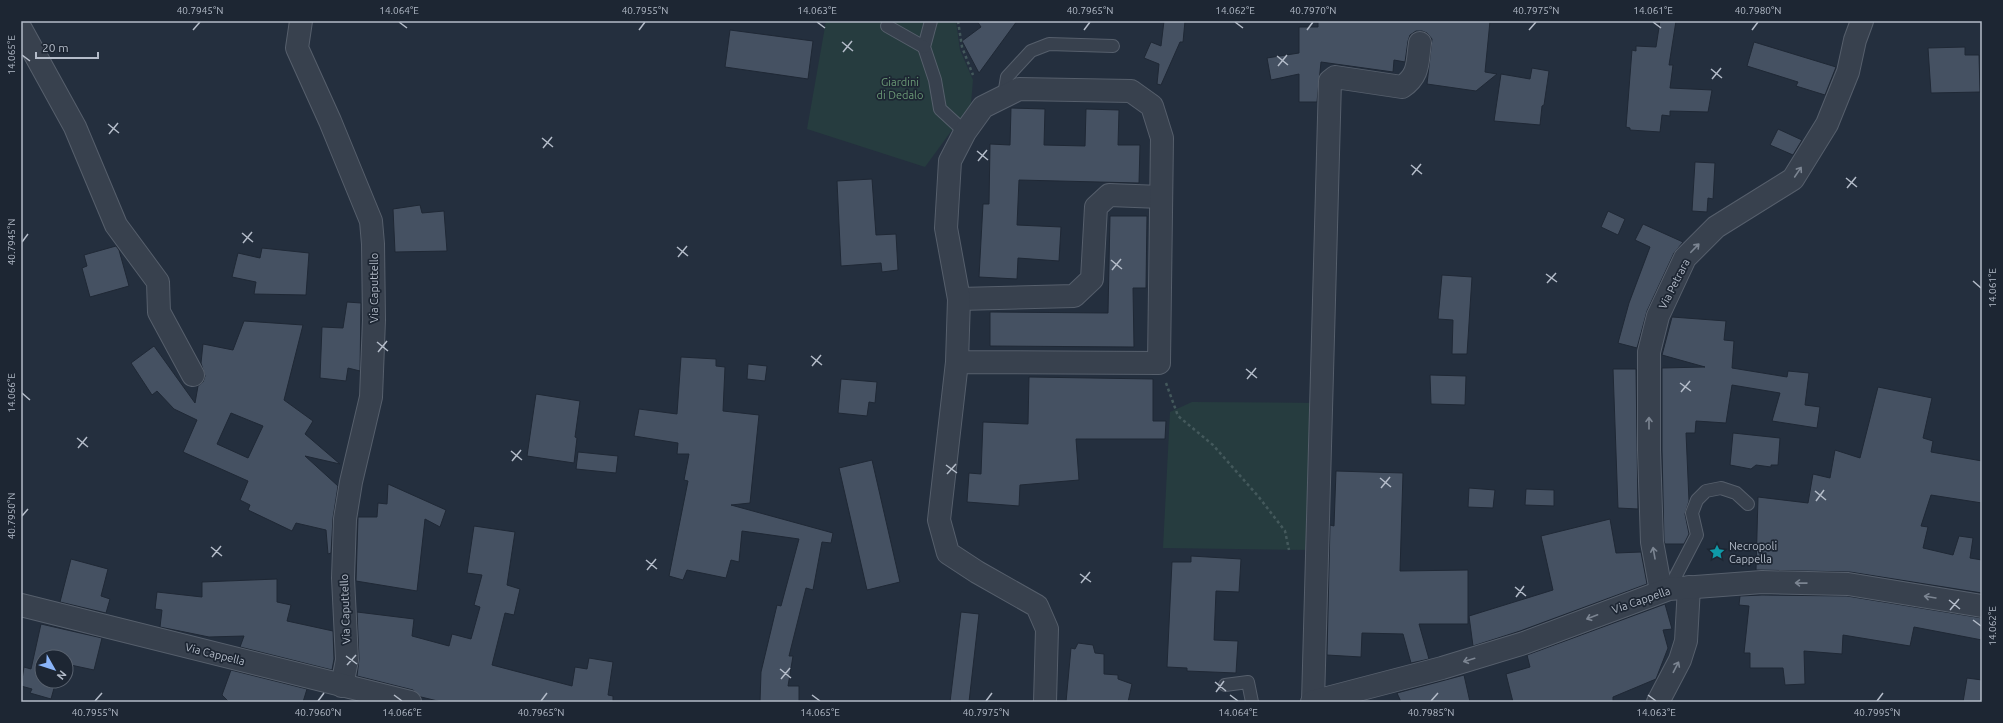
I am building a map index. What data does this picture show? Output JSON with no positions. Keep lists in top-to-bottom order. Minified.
{"streets":{"street":["Via Petrara","Via Caputtello","Via Cappella"]},"crossings":[["Via Petrara","Via Cappella"],["Via Caputtello","Via Cappella"]],"one_way":["Via Petrara","Via Cappella"],"parks":["Giardini di Dedalo"],"places":{"place":["Necropoli Cappella"]},"scale_bar":"20 m","north":"bottom right","coordinates":["40.7945°N","14.064°E","40.7955°N","14.063°E","40.7965°N","14.062°E","40.7970°N","40.7975°N","14.061°E","40.7980°N","14.065°E","14.066°E","40.7950°N","40.7960°N","40.7985°N","40.7995°N"]}
